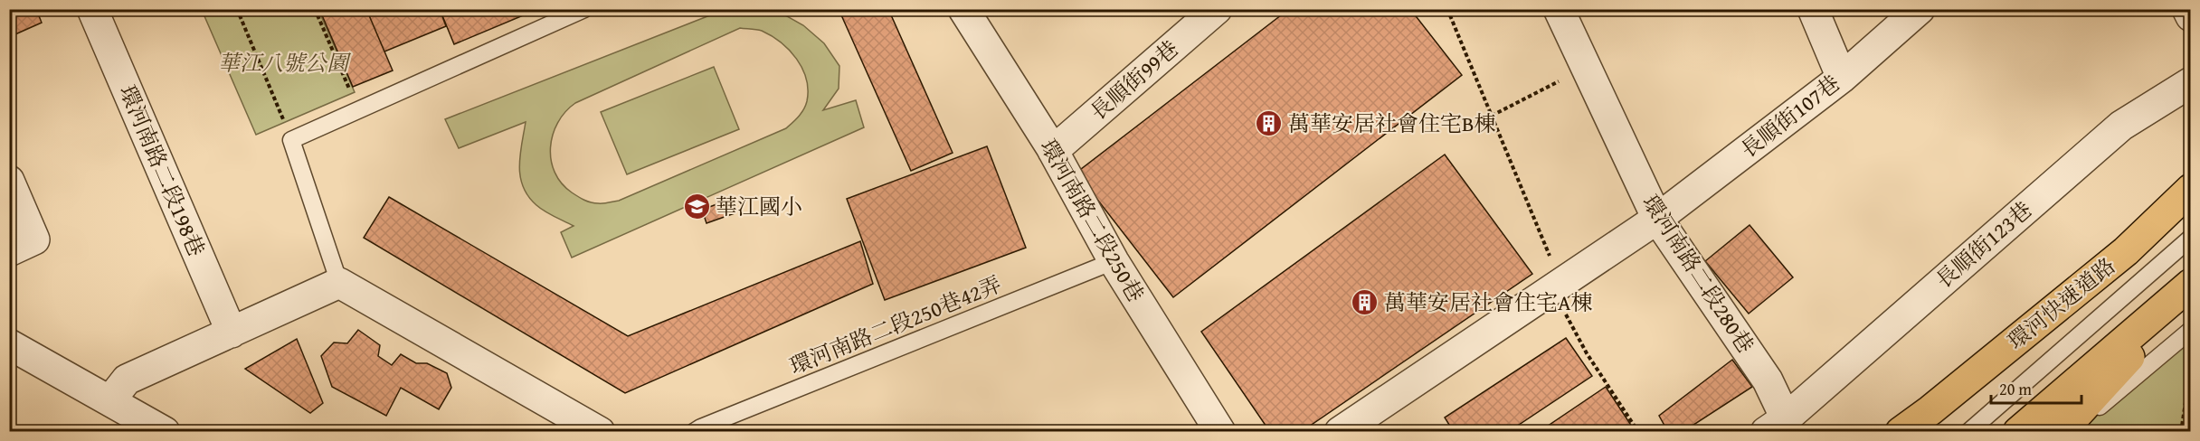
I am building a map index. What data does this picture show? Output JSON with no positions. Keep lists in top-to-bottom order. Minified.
{"streets":{"highway":["環河快速道路"],"street":["長順街99巷","長順街107巷","環河南路二段198巷","環河南路二段250巷","長順街123巷","環河南路二段280巷"],"lane":["環河南路二段250巷42弄"]},"crossings":[["長順街99巷","環河南路二段250巷"],["長順街107巷","環河南路二段280巷"],["環河南路二段250巷","環河南路二段250巷42弄"],["長順街123巷","環河南路二段280巷"]],"parks":["華江八號公園"],"places":{"building":["萬華安居社會住宅B棟","萬華安居社會住宅A棟"],"school or university":["華江國小"]},"scale_bar":"20 m"}
